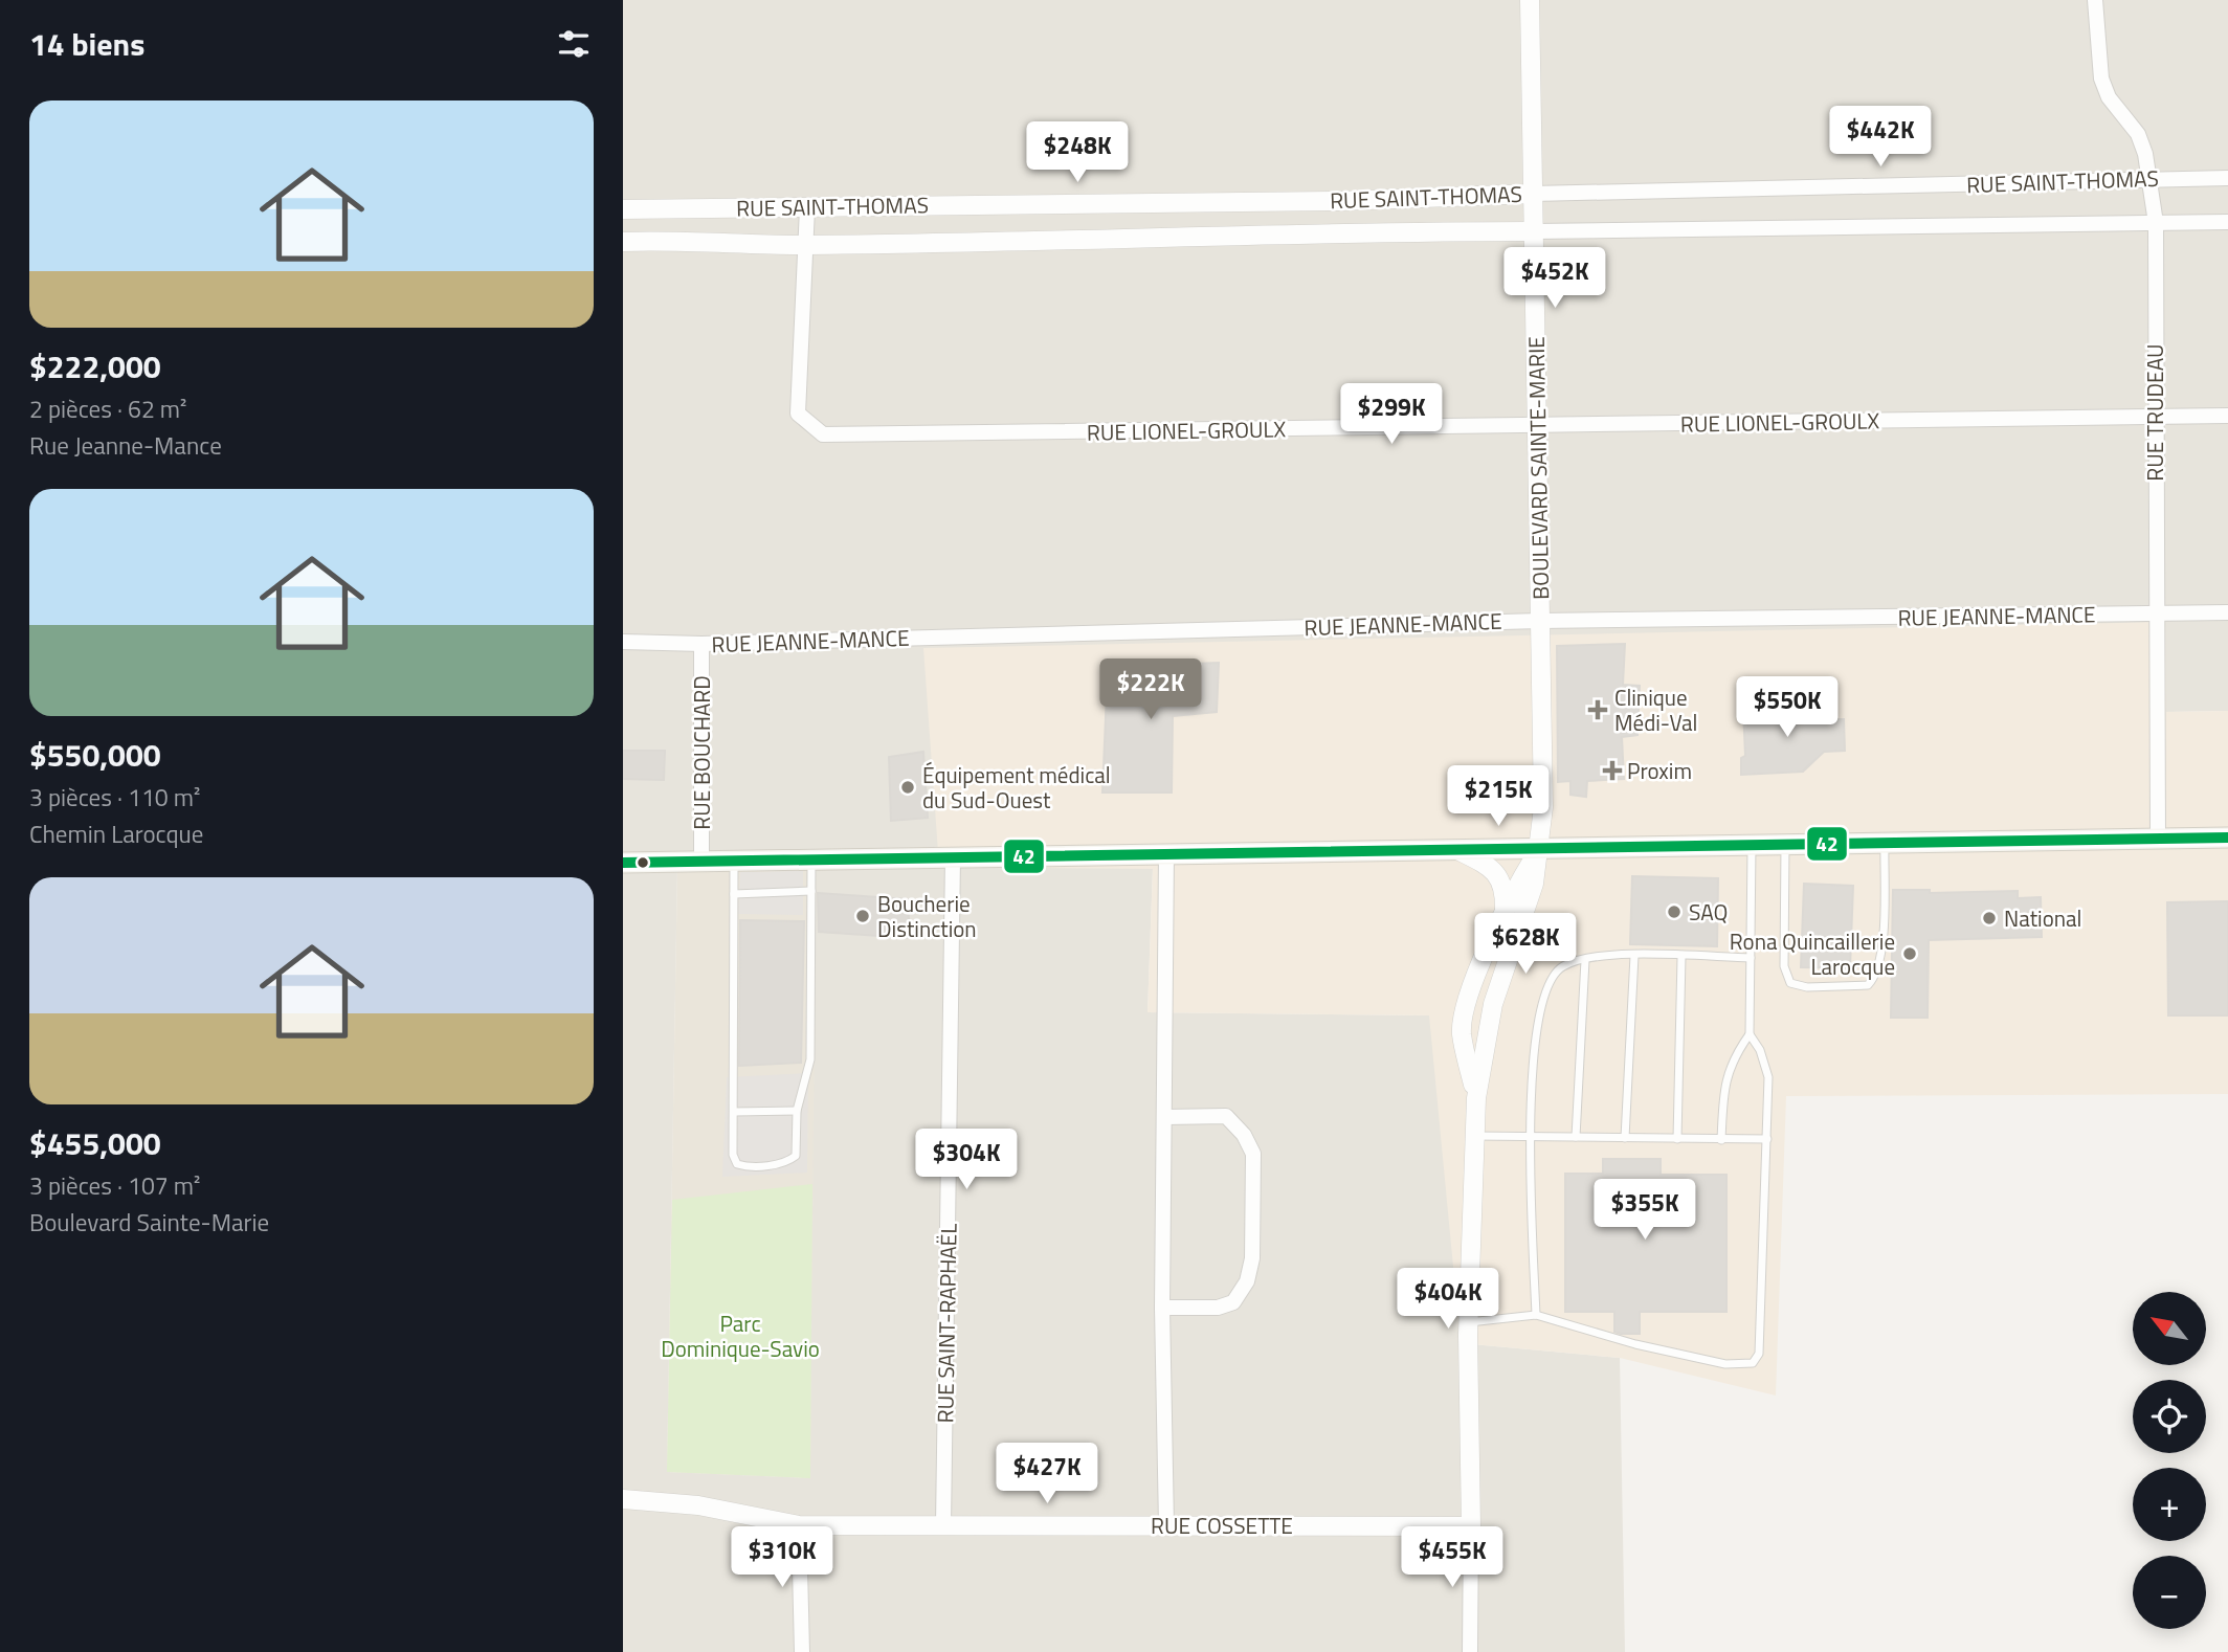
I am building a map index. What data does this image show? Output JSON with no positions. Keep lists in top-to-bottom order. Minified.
{"streets":{"street":["RUE SAINT-THOMAS","RUE TRUDEAU","RUE LIONEL-GROULX","BOULEVARD SAINTE-MARIE","RUE JEANNE-MANCE","RUE BOUCHARD","RUE SAINT-RAPHAËL","RUE COSSETTE"]},"crossings":[["RUE SAINT-THOMAS","RUE TRUDEAU"],["RUE SAINT-THOMAS","RUE LIONEL-GROULX"],["RUE SAINT-THOMAS","BOULEVARD SAINTE-MARIE"],["RUE TRUDEAU","RUE LIONEL-GROULX"],["RUE TRUDEAU","RUE JEANNE-MANCE"],["RUE LIONEL-GROULX","BOULEVARD SAINTE-MARIE"],["BOULEVARD SAINTE-MARIE","RUE JEANNE-MANCE"],["BOULEVARD SAINTE-MARIE","RUE COSSETTE"],["RUE JEANNE-MANCE","RUE BOUCHARD"],["RUE SAINT-RAPHAËL","RUE COSSETTE"]],"parks":["Parc Dominique-Savio"],"places":{"health":["Clinique Médi-Val","Proxim"],"other":["Équipement médical du Sud-Ouest","SAQ","Boucherie Distinction","National","Rona Quincaillerie Larocque"]},"lines":["transit line 42"],"north":"top left","page":{"heading":"14 biens","list":[{"name":"$222,000","note":"2 pièces · 62 m² · Rue Jeanne-Mance"},{"name":"$550,000","note":"3 pièces · 110 m² · Chemin Larocque"},{"name":"$455,000","note":"3 pièces · 107 m² · Boulevard Sainte-Marie"}],"price":["$442K","$248K","$452K","$299K","$222K","$550K","$215K","$628K","$304K","$355K","$404K","$427K","$310K","$455K"],"map_buttons":["+","−"]}}
